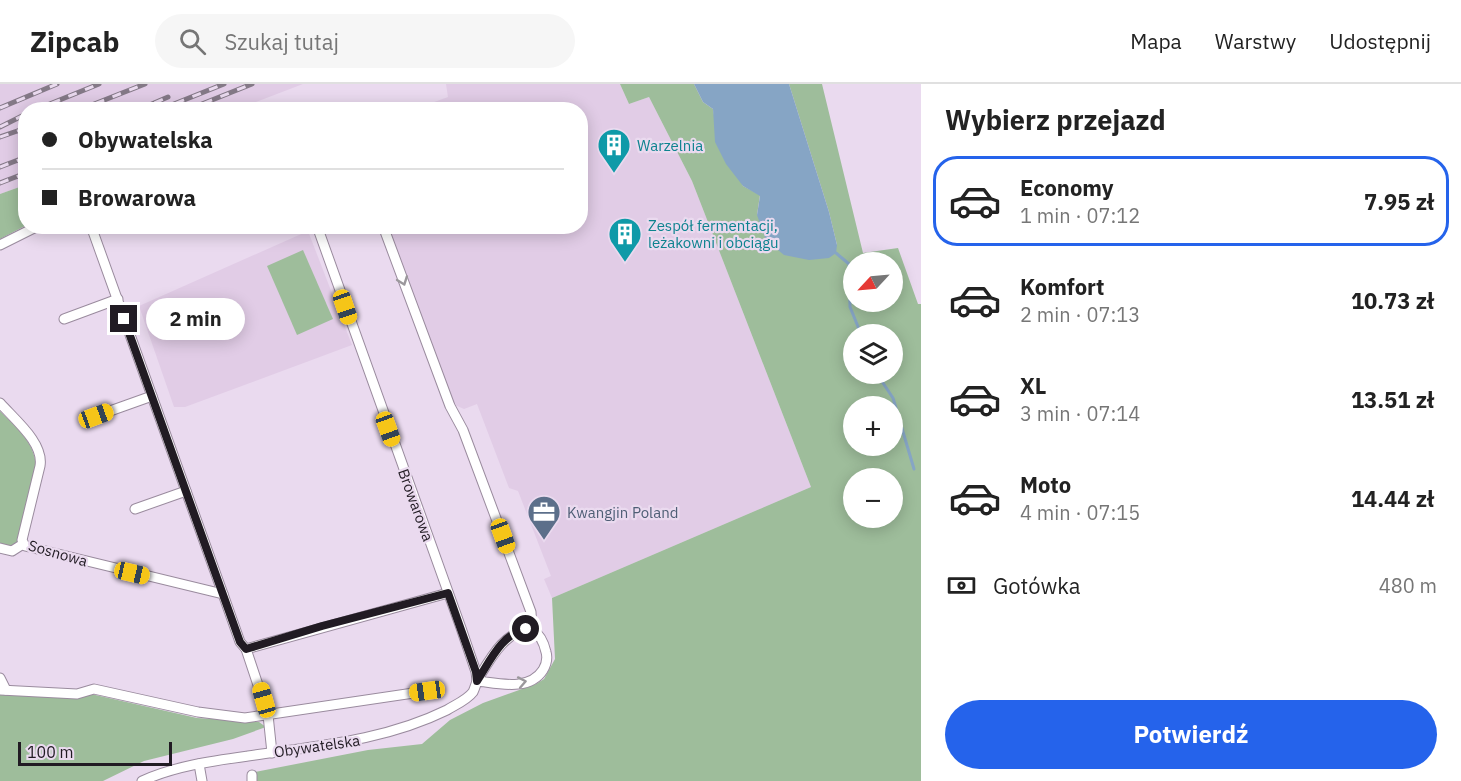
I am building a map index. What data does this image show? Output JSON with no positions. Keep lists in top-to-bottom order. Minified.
{"streets":{"street":["Browarowa","Sosnowa","Obywatelska"]},"crossings":[["Browarowa","Obywatelska"]],"places":{"building":["Warzelnia","Zespół fermentacji, leżakowni i obciągu"],"office":["Kwangjin Poland"]},"scale_bar":"100 m","north":"bottom left","page":{"header":"Zipcab","search":"Szukaj tutaj","nav":["Mapa","Warstwy","Udostępnij"],"heading":"Wybierz przejazd","banner":["Obywatelska","Browarowa"],"list":[{"name":"Economy","note":"1 min · 07:12","value":"7.95 zł"},{"name":"Komfort","note":"2 min · 07:13","value":"10.73 zł"},{"name":"XL","note":"3 min · 07:14","value":"13.51 zł"},{"name":"Moto","note":"4 min · 07:15","value":"14.44 zł"}],"map_buttons":["+","−"],"bubble":"2 min","pay":["Gotówka","480 m"],"buttons":"Potwierdź","scale":"100 m"}}
